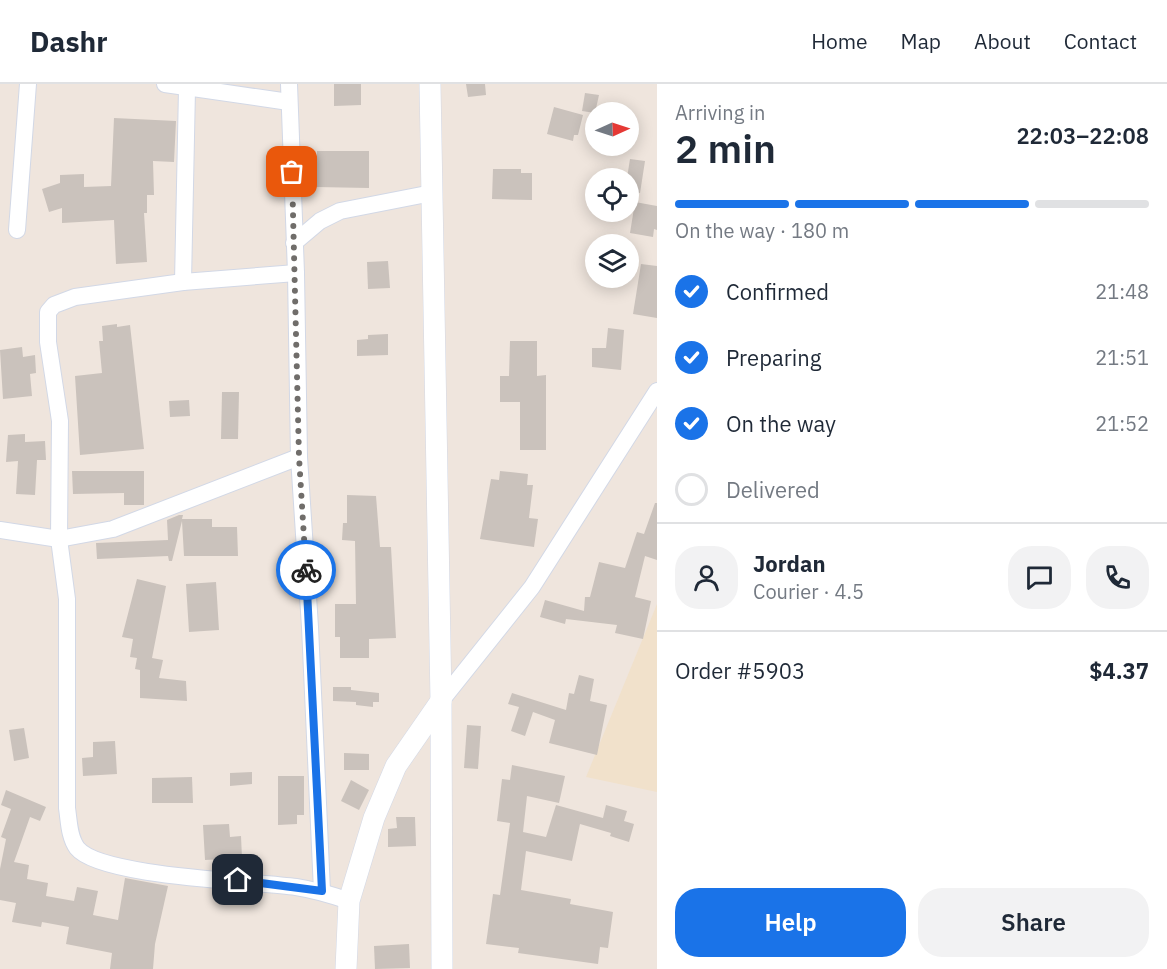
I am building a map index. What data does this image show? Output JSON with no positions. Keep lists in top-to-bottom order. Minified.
{"north":"right","page":{"header":"Dashr","nav":["Home","Map","About","Contact"],"heading":["2 min","Arriving in","22:03–22:08"],"panel":["Jordan","Courier · 4.5","Order #5903","$4.37"],"bar":"On the way · 180 m","list":[["Confirmed","21:48"],["Preparing","21:51"],["On the way","21:52"],"Delivered"],"buttons":["Help","Share"]}}
